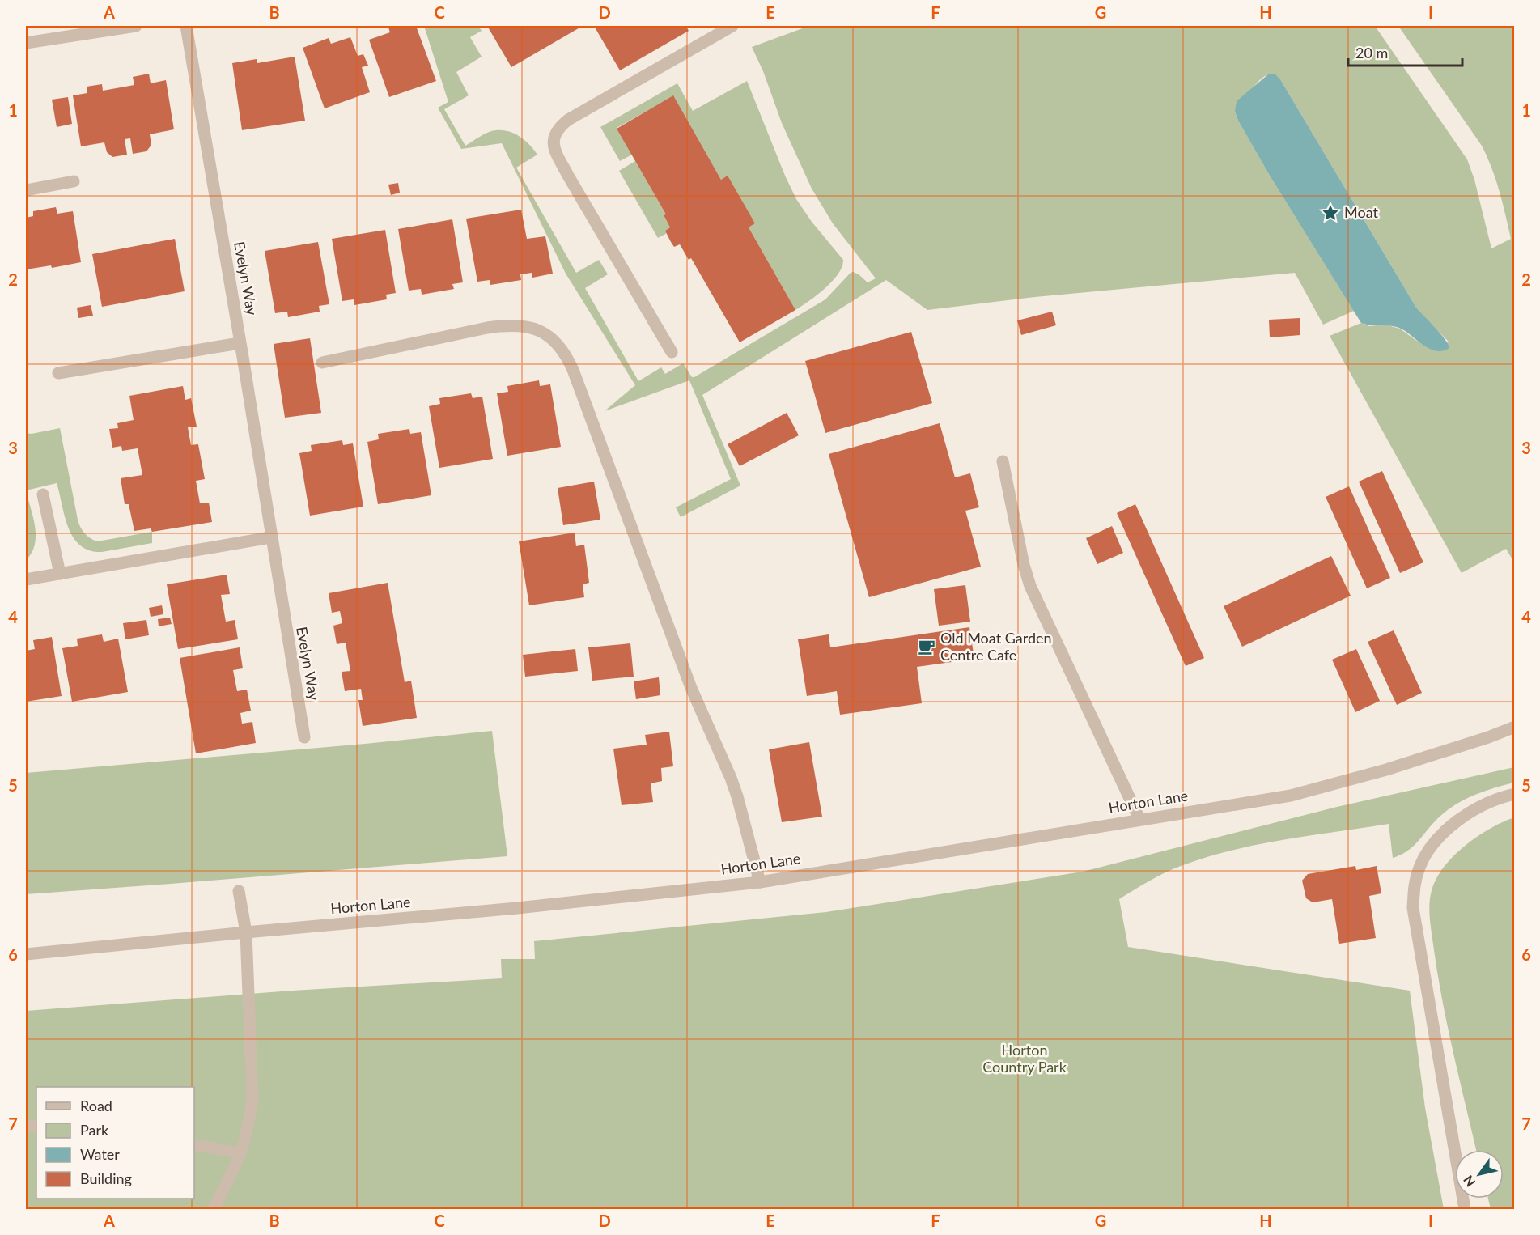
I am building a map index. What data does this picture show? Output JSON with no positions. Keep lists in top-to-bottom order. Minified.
{"streets":{"street":["Evelyn Way","Horton Lane"]},"parks":["Horton Country Park"],"places":{"place":["Moat"],"cafe":["Old Moat Garden Centre Cafe"]},"legend":["Road","Park","Water","Building"],"scale_bar":"20 m","north":"bottom left","grid":{"columns":["A","B","C","D","E","F","G","H","I"],"rows":["1","2","3","4","5","6","7"]}}
